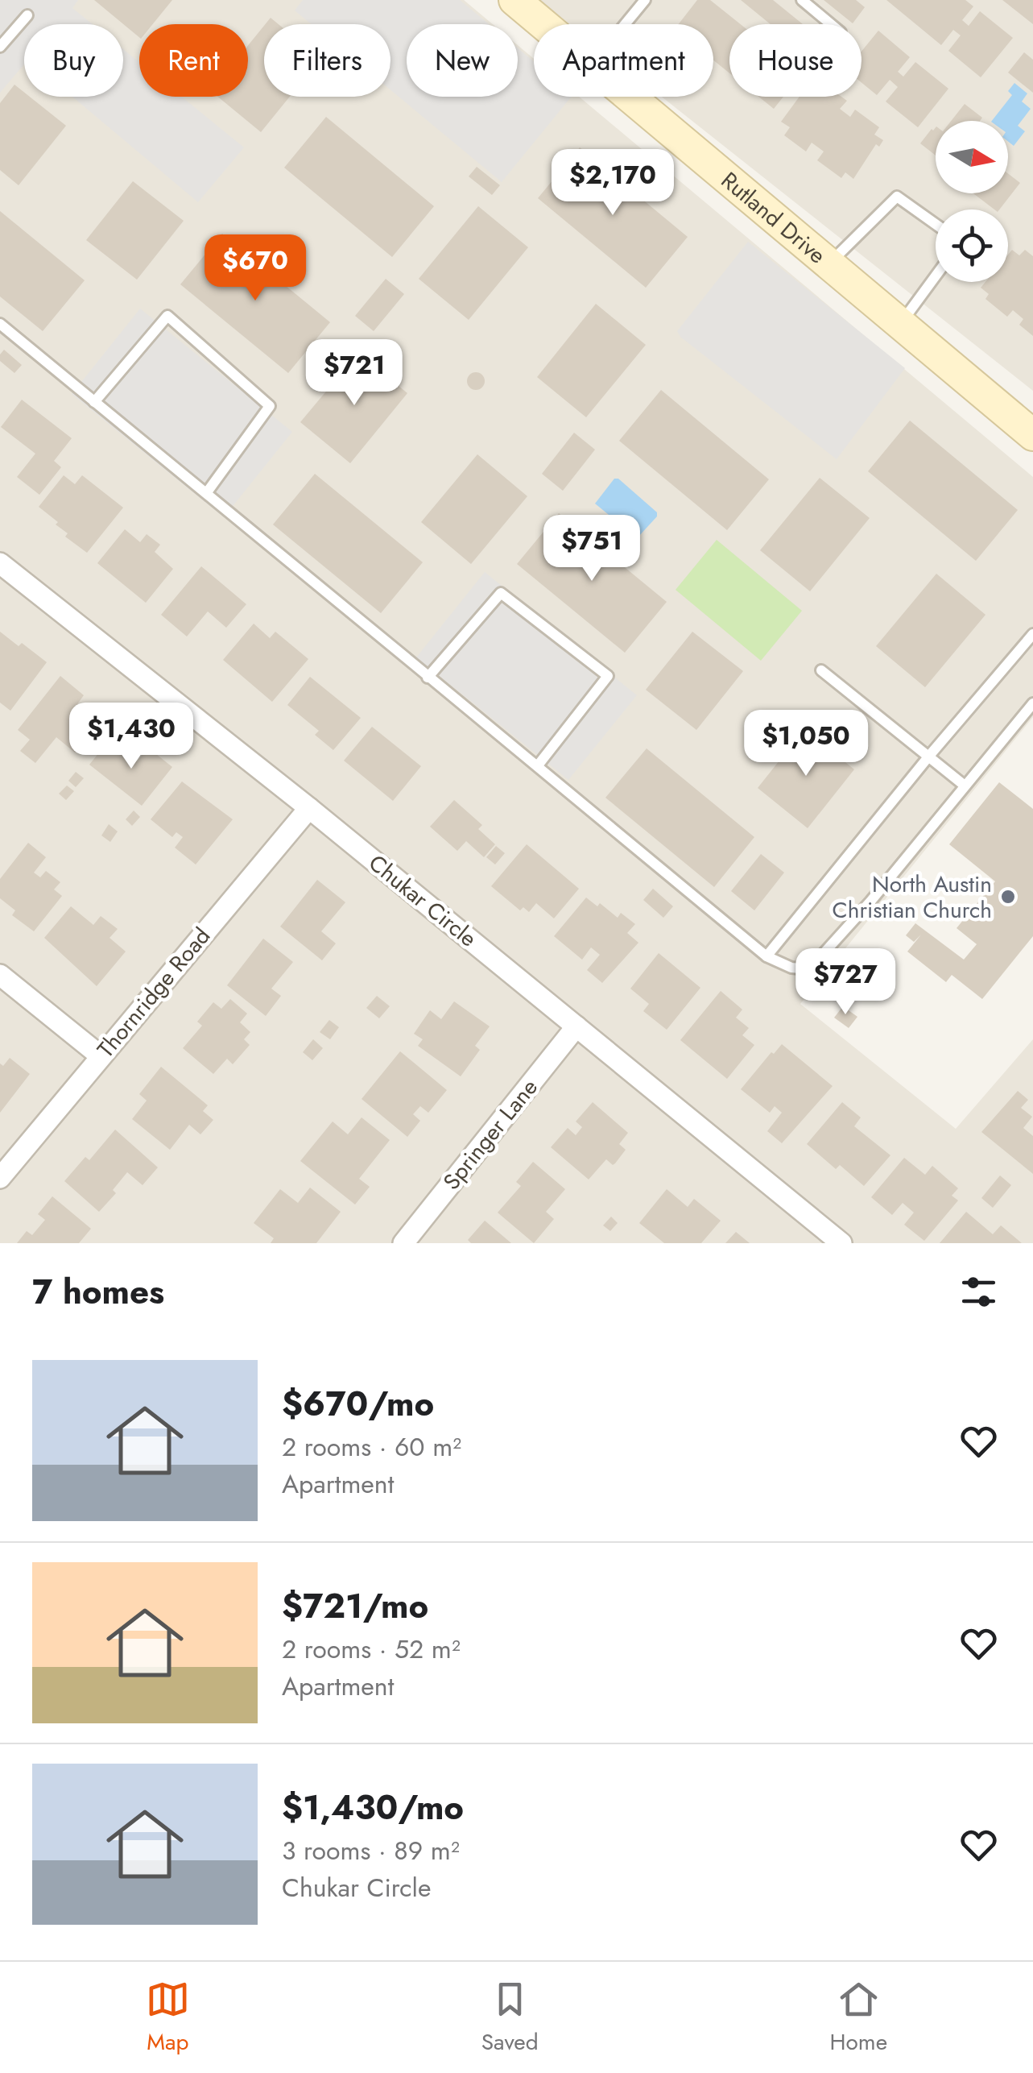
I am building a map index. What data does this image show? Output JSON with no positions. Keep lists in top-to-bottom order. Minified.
{"streets":{"street":["Rutland Drive","Chukar Circle","Thornridge Road","Springer Lane"]},"crossings":[["Chukar Circle","Thornridge Road"],["Chukar Circle","Springer Lane"]],"places":["North Austin Christian Church"],"north":"right","page":{"chip":["Buy","Rent","Filters","New","Apartment","House"],"price":["$2,170","$670","$721","$751","$1,430","$1,050","$727"],"heading":"7 homes","list":[{"name":"$670/mo","note":"2 rooms · 60 m² · Apartment"},{"name":"$721/mo","note":"2 rooms · 52 m² · Apartment"},{"name":"$1,430/mo","note":"3 rooms · 89 m² · Chukar Circle"}],"tabs":["Map","Saved","Home"]}}
